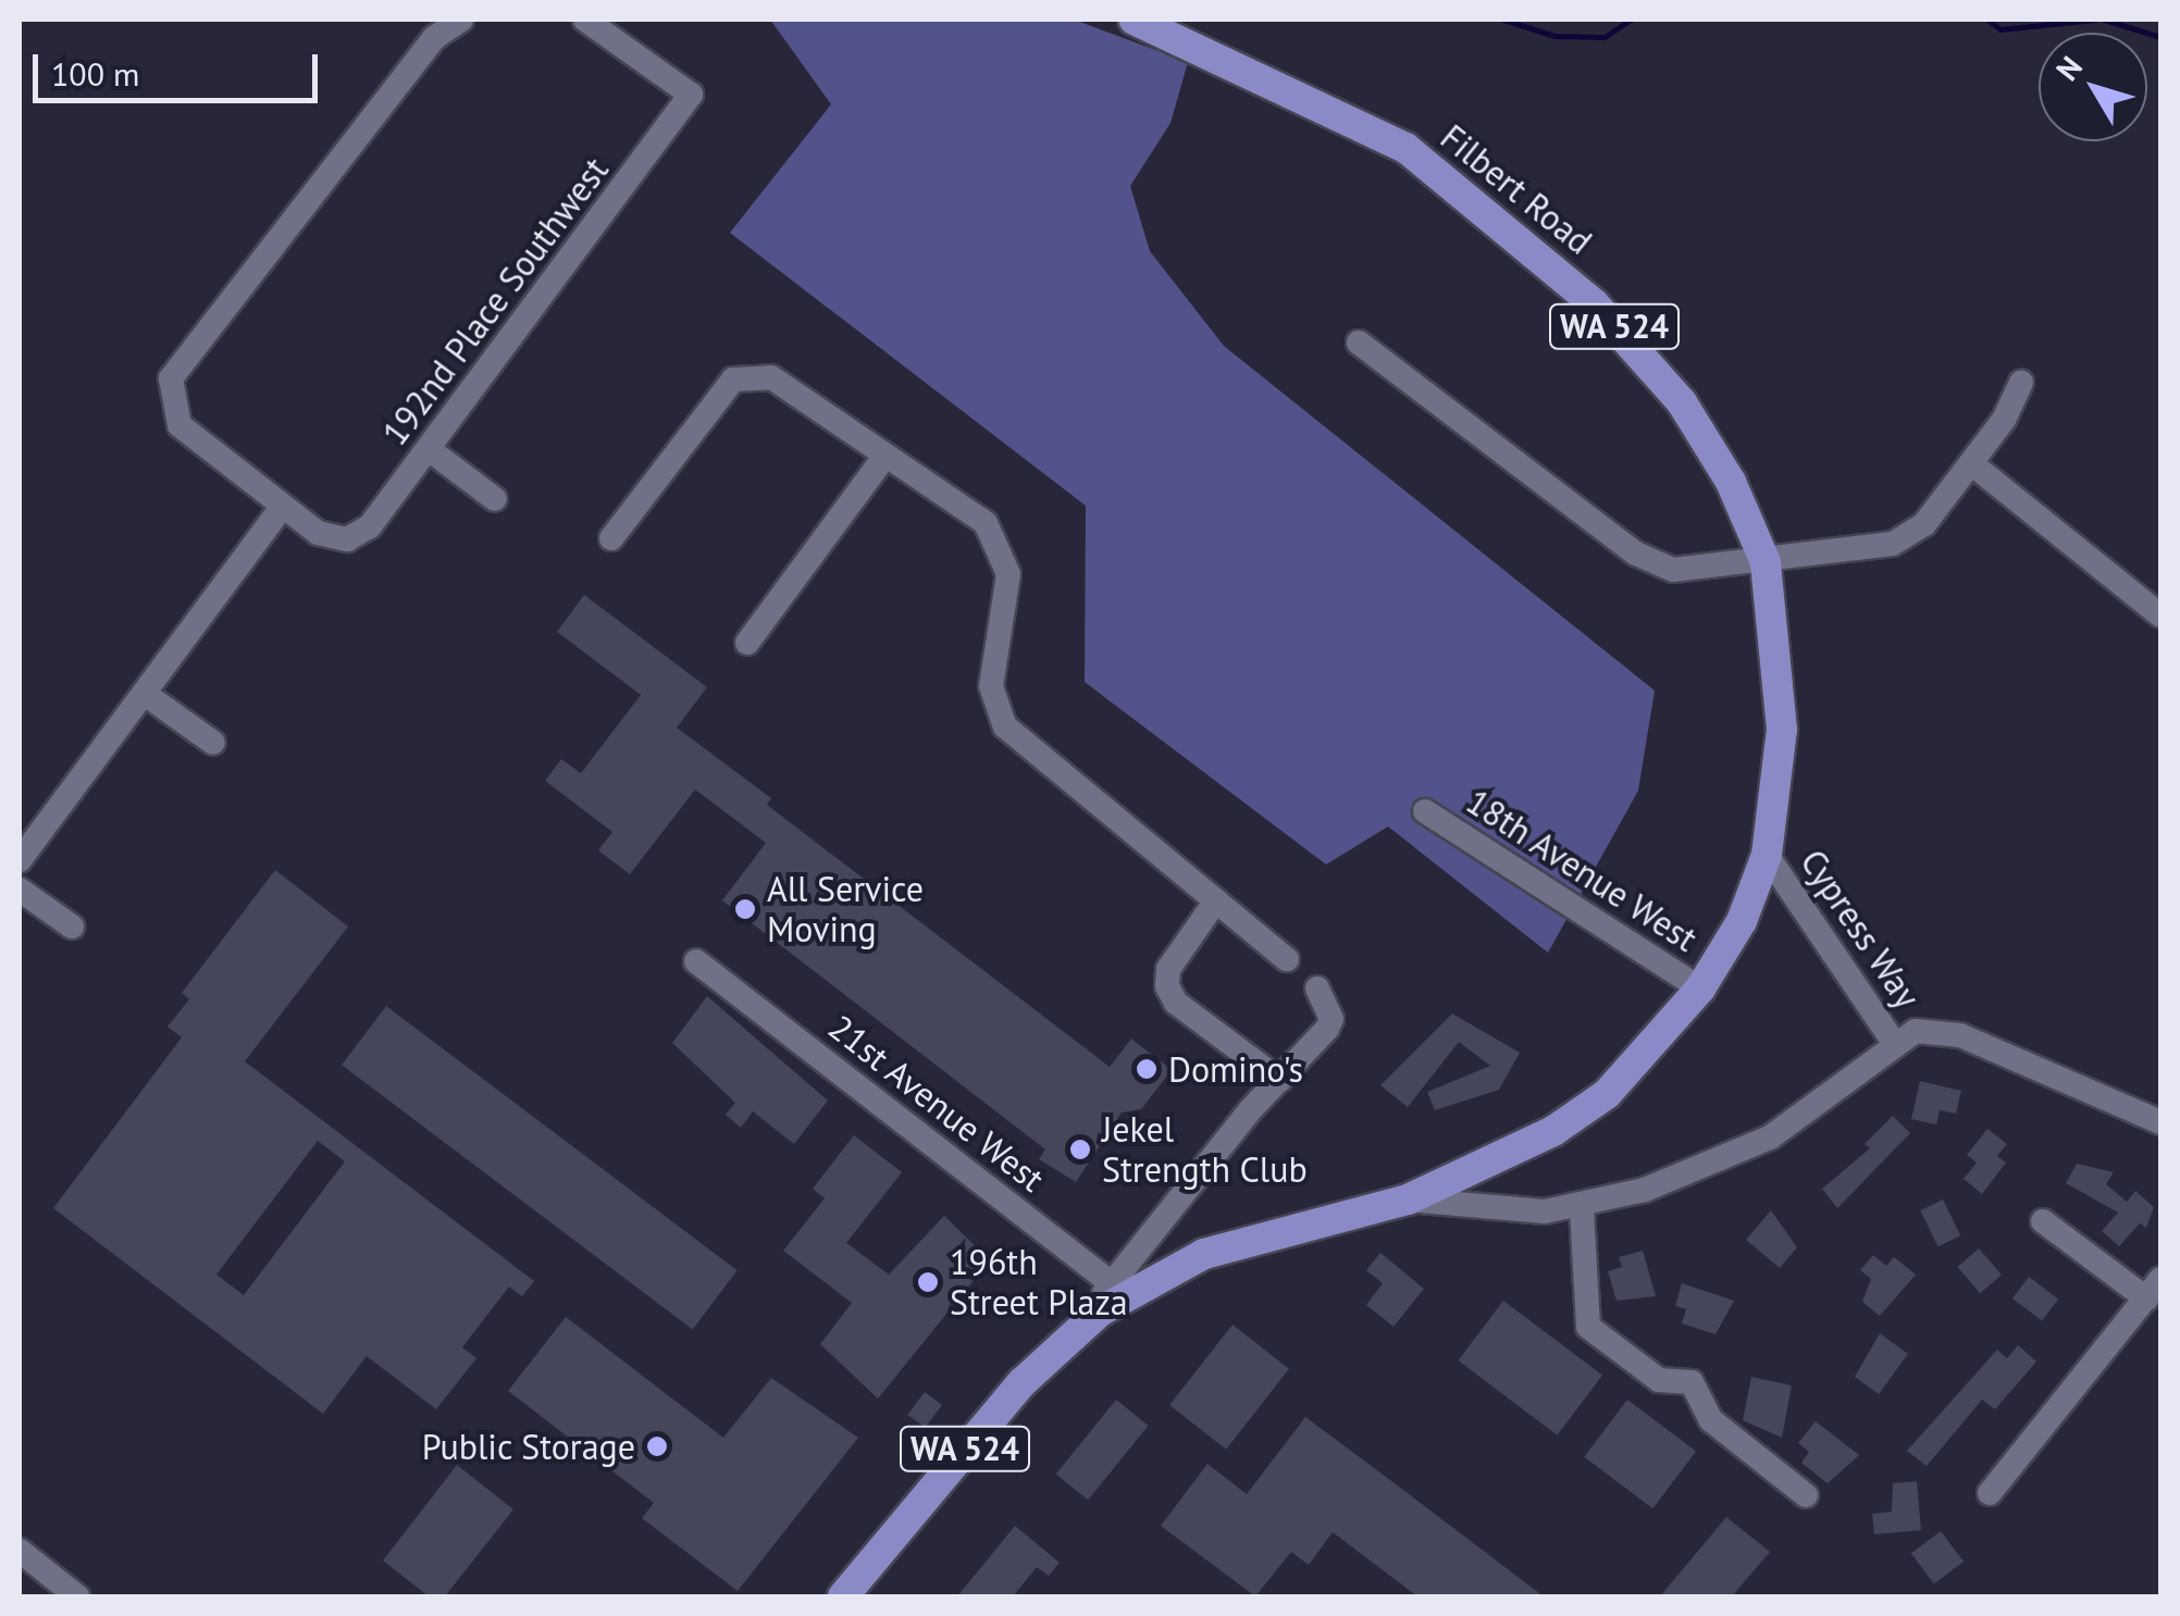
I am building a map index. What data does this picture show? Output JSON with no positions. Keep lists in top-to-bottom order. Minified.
{"streets":{"main road":["Filbert Road","WA 524"],"street":["192nd Place Southwest","18th Avenue West","Cypress Way","21st Avenue West"]},"crossings":[["Filbert Road","WA 524"],["Filbert Road","Cypress Way"],["WA 524","18th Avenue West"],["WA 524","Cypress Way"]],"places":["All Service Moving","Domino's","Jekel Strength Club","196th Street Plaza","Public Storage"],"scale_bar":"100 m","north":"top left"}
